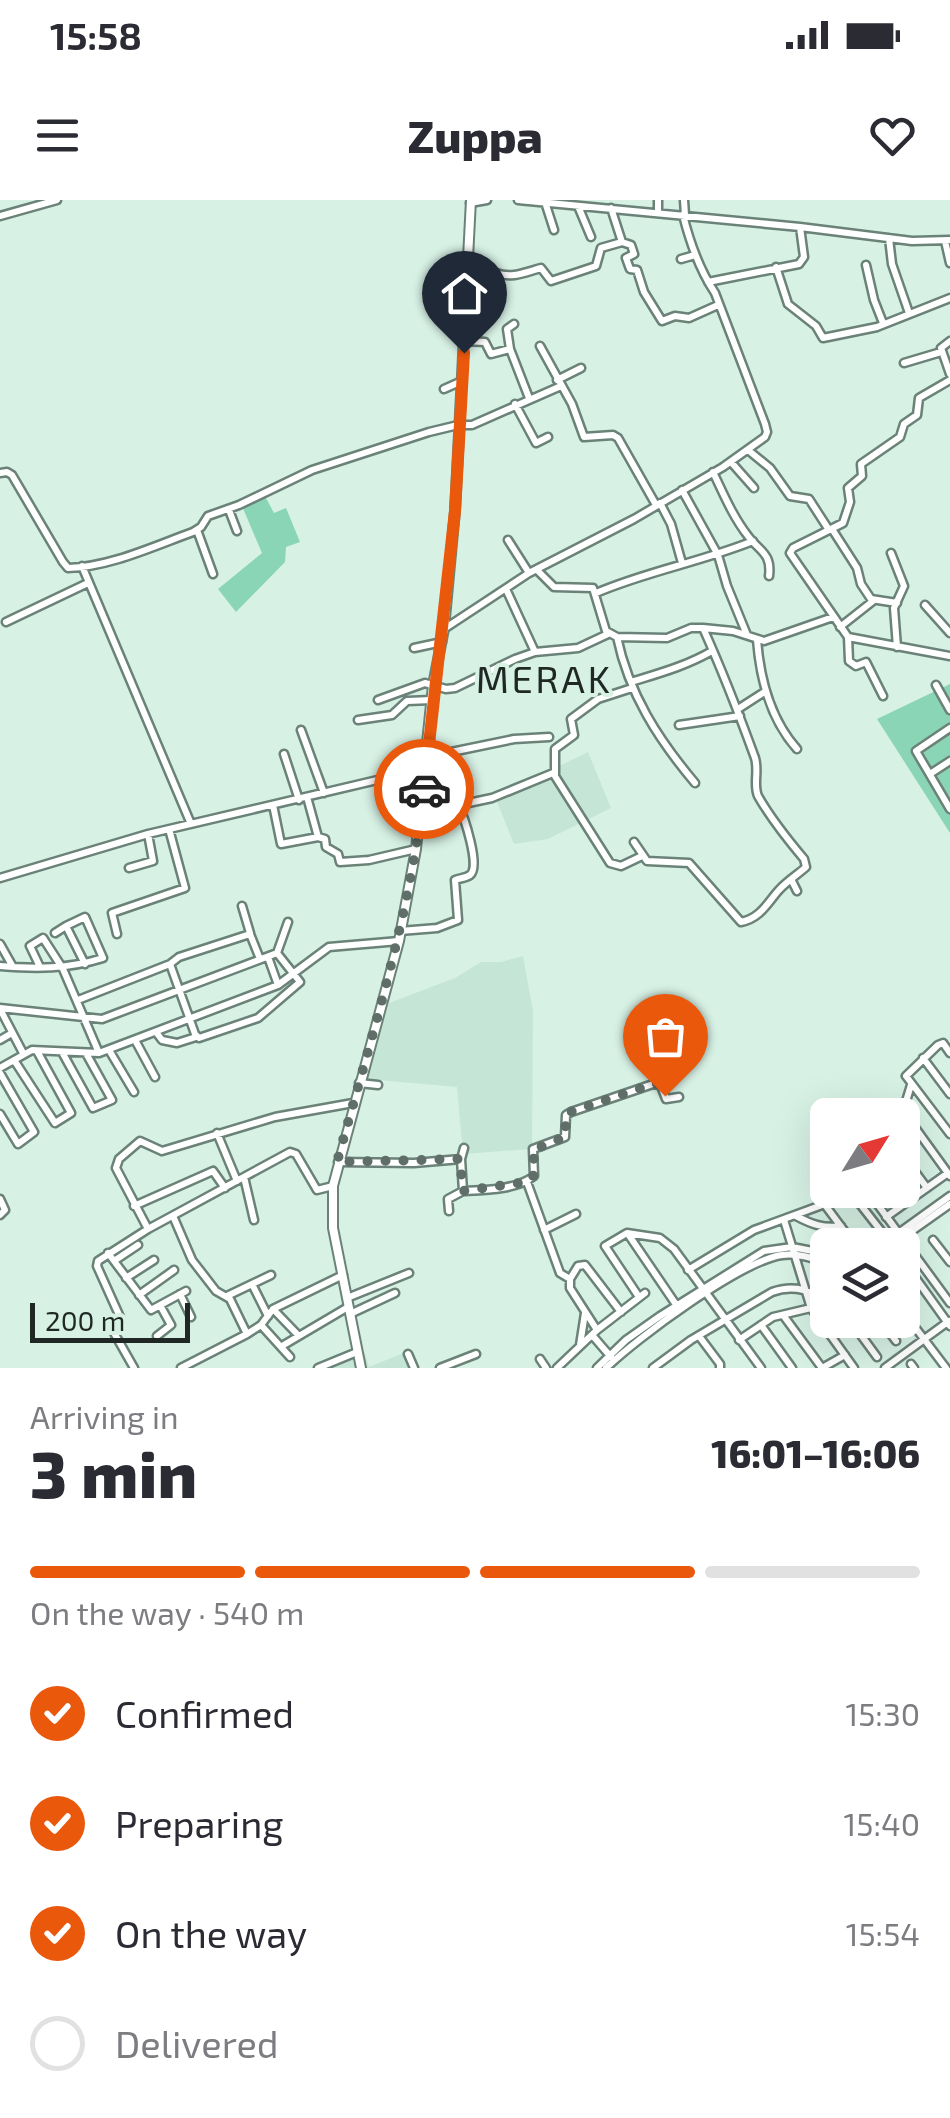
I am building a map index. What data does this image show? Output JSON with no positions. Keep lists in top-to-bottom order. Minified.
{"districts":["MERAK"],"scale_bar":"200 m","north":"top right","page":{"status":"15:58","header":"Zuppa","scale":"200 m","heading":["3 min","Arriving in","16:01–16:06"],"bar":"On the way · 540 m","list":[["Confirmed","15:30"],["Preparing","15:40"],["On the way","15:54"],"Delivered"]}}
